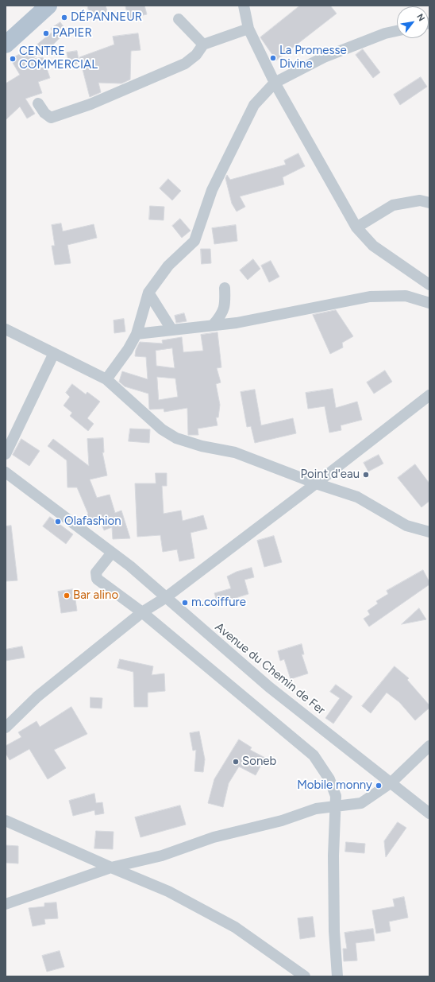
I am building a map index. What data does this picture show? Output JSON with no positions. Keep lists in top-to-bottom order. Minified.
{"streets":{"street":["Avenue du Chemin de Fer"]},"places":["DÉPANNEUR","PAPIER","La Promesse Divine","CENTRE COMMERCIAL","Point d'eau","Olafashion","Bar alino","m.coiffure","Soneb","Mobile monny"],"north":"top right"}
